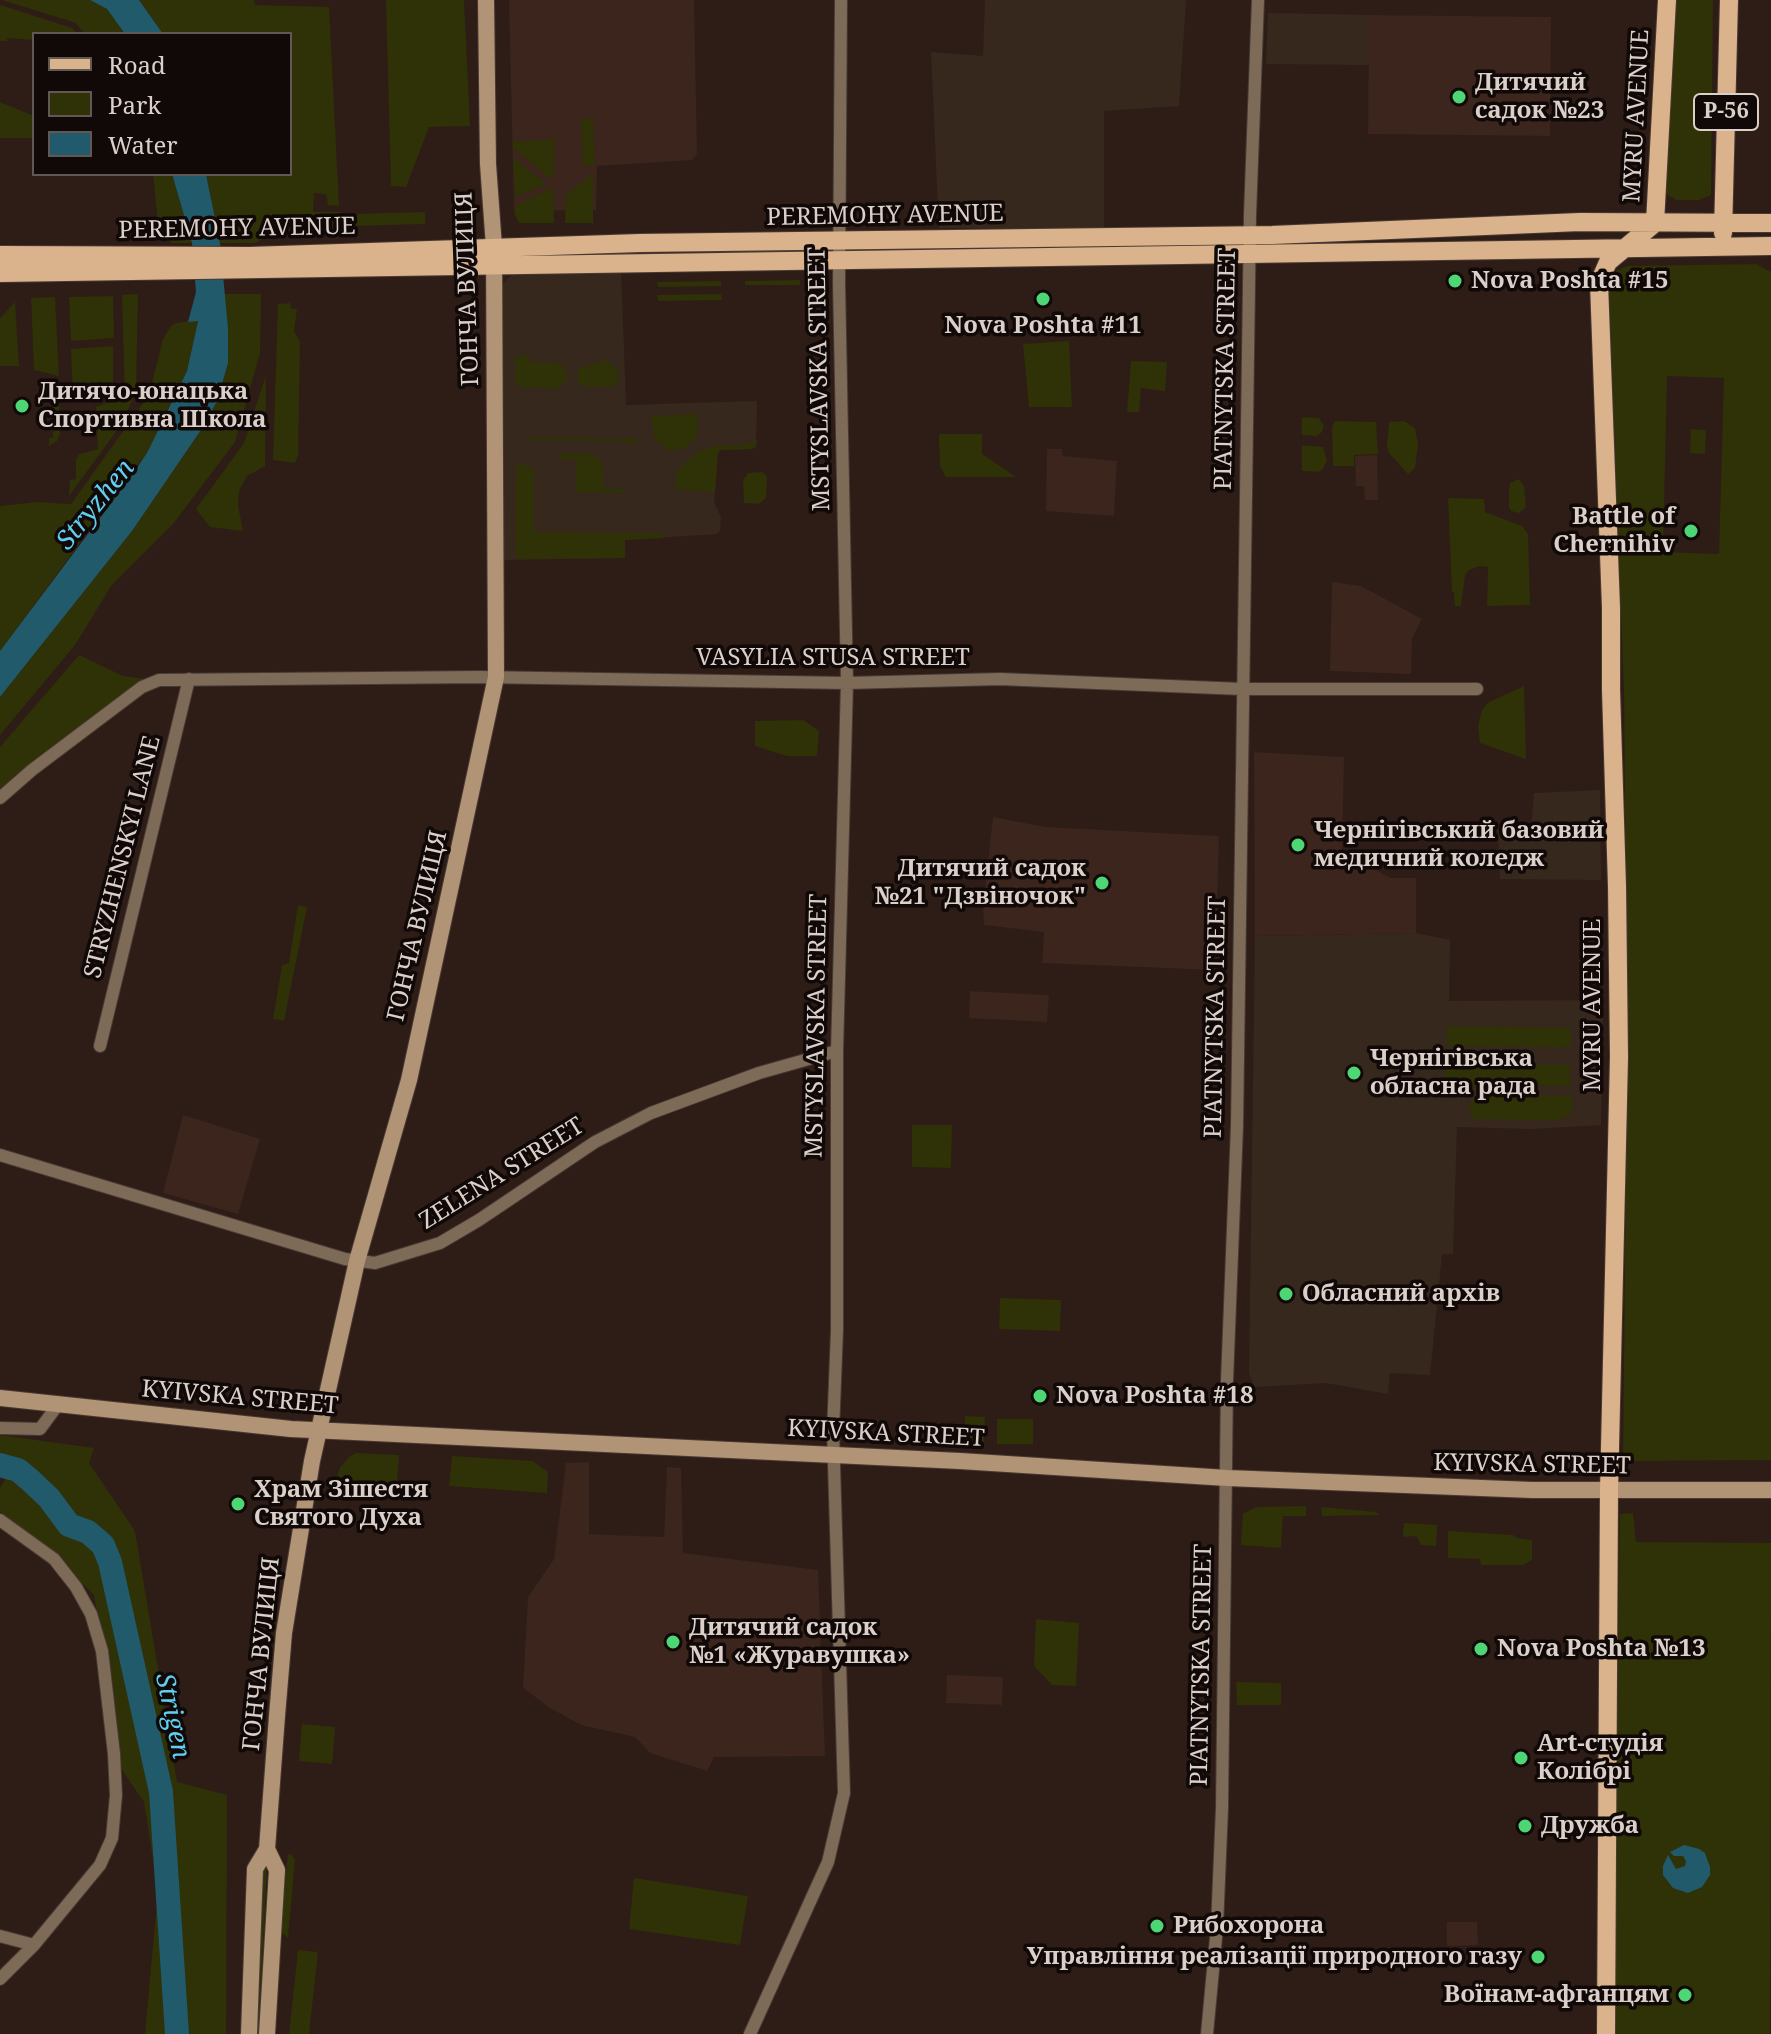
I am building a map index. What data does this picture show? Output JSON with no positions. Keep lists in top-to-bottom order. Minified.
{"streets":{"main road":["Р-56","MYRU AVENUE","PEREMOHY AVENUE"],"street":["ГОНЧА ВУЛИЦЯ","PIATNYTSKA STREET","MSTYSLAVSKA STREET","VASYLIA STUSA STREET","STRYZHENSKYI LANE","ZELENA STREET","KYIVSKA STREET"]},"crossings":[["Р-56","PEREMOHY AVENUE"],["MYRU AVENUE","PEREMOHY AVENUE"],["MYRU AVENUE","KYIVSKA STREET"],["PEREMOHY AVENUE","ГОНЧА ВУЛИЦЯ"],["PEREMOHY AVENUE","PIATNYTSKA STREET"],["PEREMOHY AVENUE","MSTYSLAVSKA STREET"],["ГОНЧА ВУЛИЦЯ","VASYLIA STUSA STREET"],["ГОНЧА ВУЛИЦЯ","ZELENA STREET"],["ГОНЧА ВУЛИЦЯ","KYIVSKA STREET"],["PIATNYTSKA STREET","VASYLIA STUSA STREET"],["PIATNYTSKA STREET","KYIVSKA STREET"],["MSTYSLAVSKA STREET","VASYLIA STUSA STREET"],["MSTYSLAVSKA STREET","ZELENA STREET"],["MSTYSLAVSKA STREET","KYIVSKA STREET"],["VASYLIA STUSA STREET","STRYZHENSKYI LANE"]],"water":["Stryzhen","Strigen"],"places":["Дитячий садок №23","Nova Poshta #15","Nova Poshta #11","Дитячо-юнацька Спортивна Школа","Battle of Chernihiv","Чернігівський базовий медичний коледж","Дитячий садок №21 \"Дзвіночок\"","Чернігівська обласна рада","Обласний архів","Nova Poshta #18","Храм Зішестя Святого Духа","Дитячий садок №1 «Журавушка»","Nova Poshta №13","Art-студія Колібрі","Дружба","Рибохорона","Управління реалізації природного газу","Воїнам-афганцям"],"legend":["Road","Park","Water"]}
